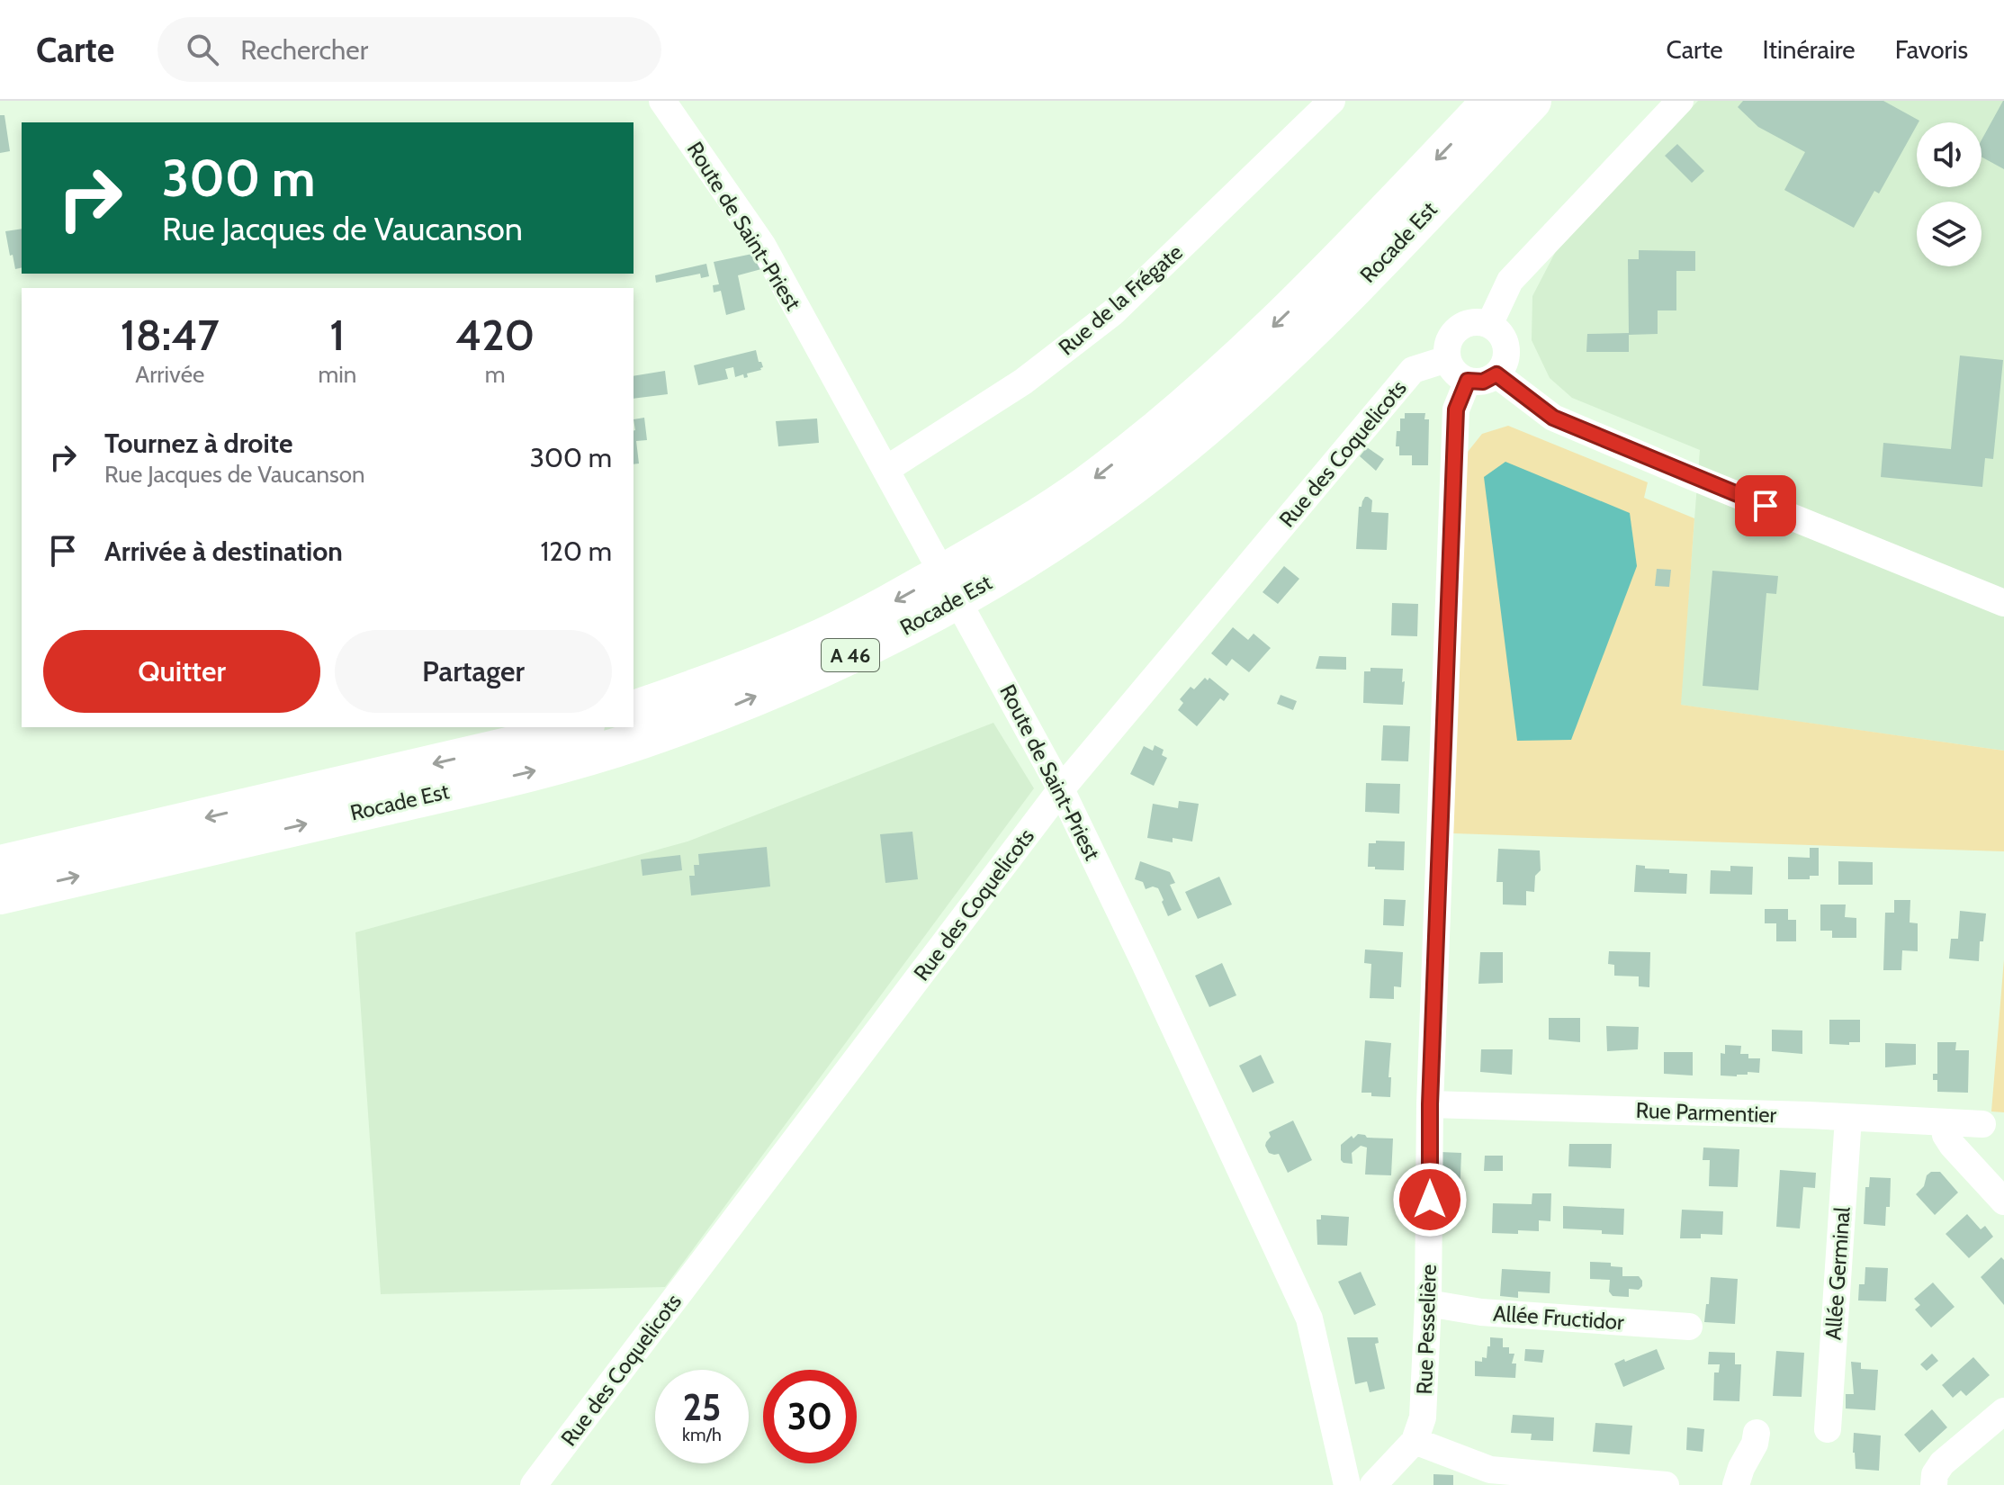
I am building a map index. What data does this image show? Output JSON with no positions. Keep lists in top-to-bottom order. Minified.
{"streets":{"highway":["Rocade Est","A 46"],"street":["Route de Saint-Priest","Rue de la Frégate","Rue des Coquelicots","Rue Parmentier","Allée Germinal","Allée Fructidor","Rue Pesselière"]},"crossings":[["Route de Saint-Priest","Rue de la Frégate"],["Route de Saint-Priest","Rue des Coquelicots"],["Rue des Coquelicots","Rue Pesselière"],["Rue Parmentier","Allée Germinal"],["Rue Parmentier","Rue Pesselière"],["Allée Fructidor","Rue Pesselière"]],"page":{"header":"Carte","search":"Rechercher","nav":["Carte","Itinéraire","Favoris"],"turn":["300 m","Rue Jacques de Vaucanson"],"eta":["18:47","Arrivée","1","min","420","m"],"list":[{"name":"Tournez à droite","note":"Rue Jacques de Vaucanson","value":"300 m"},{"name":"Arrivée à destination","value":"120 m"}],"buttons":["Quitter","Partager"],"speed":"25 km/h","limit":"30"}}
